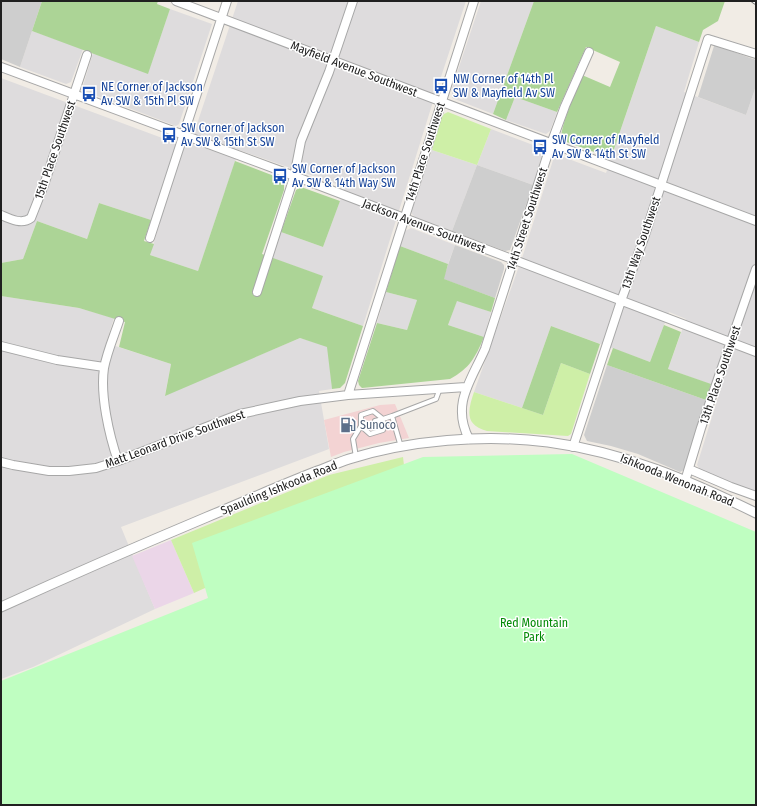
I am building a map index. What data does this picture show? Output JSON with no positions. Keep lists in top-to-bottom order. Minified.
{"streets":{"street":["Mayfield Avenue Southwest","15th Place Southwest","14th Place Southwest","14th Street Southwest","Jackson Avenue Southwest","13th Way Southwest","13th Place Southwest","Matt Leonard Drive Southwest","Ishkooda Wenonah Road","Spaulding Ishkooda Road"]},"crossings":[["Mayfield Avenue Southwest","14th Place Southwest"],["Mayfield Avenue Southwest","14th Street Southwest"],["Mayfield Avenue Southwest","13th Way Southwest"],["15th Place Southwest","Jackson Avenue Southwest"],["14th Place Southwest","Jackson Avenue Southwest"],["14th Place Southwest","Matt Leonard Drive Southwest"],["14th Street Southwest","Jackson Avenue Southwest"],["14th Street Southwest","Matt Leonard Drive Southwest"],["14th Street Southwest","Spaulding Ishkooda Road"],["Jackson Avenue Southwest","13th Way Southwest"],["Jackson Avenue Southwest","13th Place Southwest"],["13th Way Southwest","Ishkooda Wenonah Road"],["13th Way Southwest","Spaulding Ishkooda Road"],["13th Place Southwest","Ishkooda Wenonah Road"],["Ishkooda Wenonah Road","Spaulding Ishkooda Road"]],"parks":["Red Mountain Park"],"places":{"bus stop":["NW Corner of 14th Pl SW & Mayfield Av SW","NE Corner of Jackson Av SW & 15th Pl SW","SW Corner of Jackson Av SW & 15th St SW","SW Corner of Mayfield Av SW & 14th St SW","SW Corner of Jackson Av SW & 14th Way SW"],"fuel station":["Sunoco"]}}
